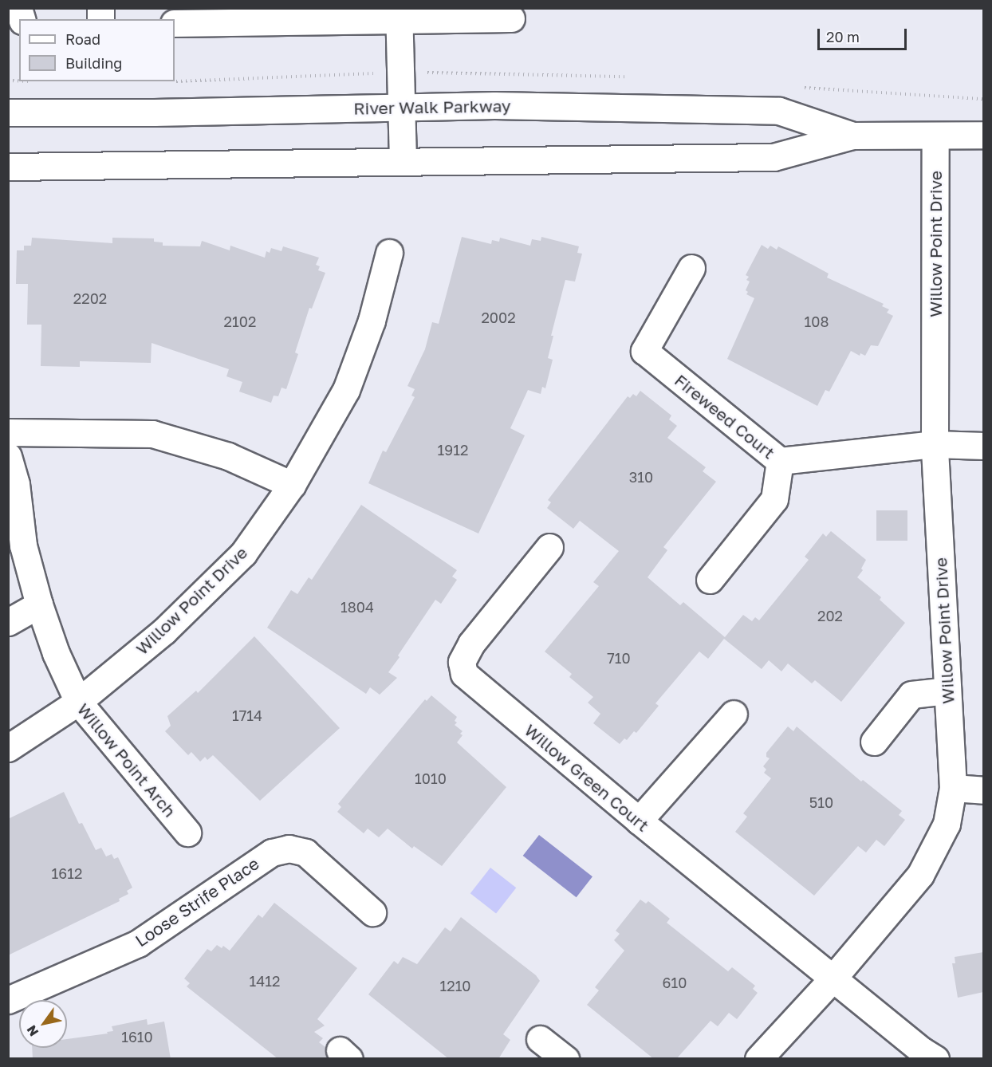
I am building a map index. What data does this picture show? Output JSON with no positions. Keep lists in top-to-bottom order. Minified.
{"streets":{"street":["River Walk Parkway","Willow Point Drive","Fireweed Court","Willow Point Arch","Willow Green Court","Loose Strife Place"]},"crossings":[["River Walk Parkway","Willow Point Drive"],["Willow Point Drive","Fireweed Court"],["Willow Point Drive","Willow Point Arch"],["Willow Point Drive","Willow Green Court"]],"house_numbers":["2202","2002","2102","108","1912","310","1804","202","710","1714","1010","510","1612","1412","610","1210","1610"],"legend":["Road","Building"],"scale_bar":"20 m","north":"bottom left"}
